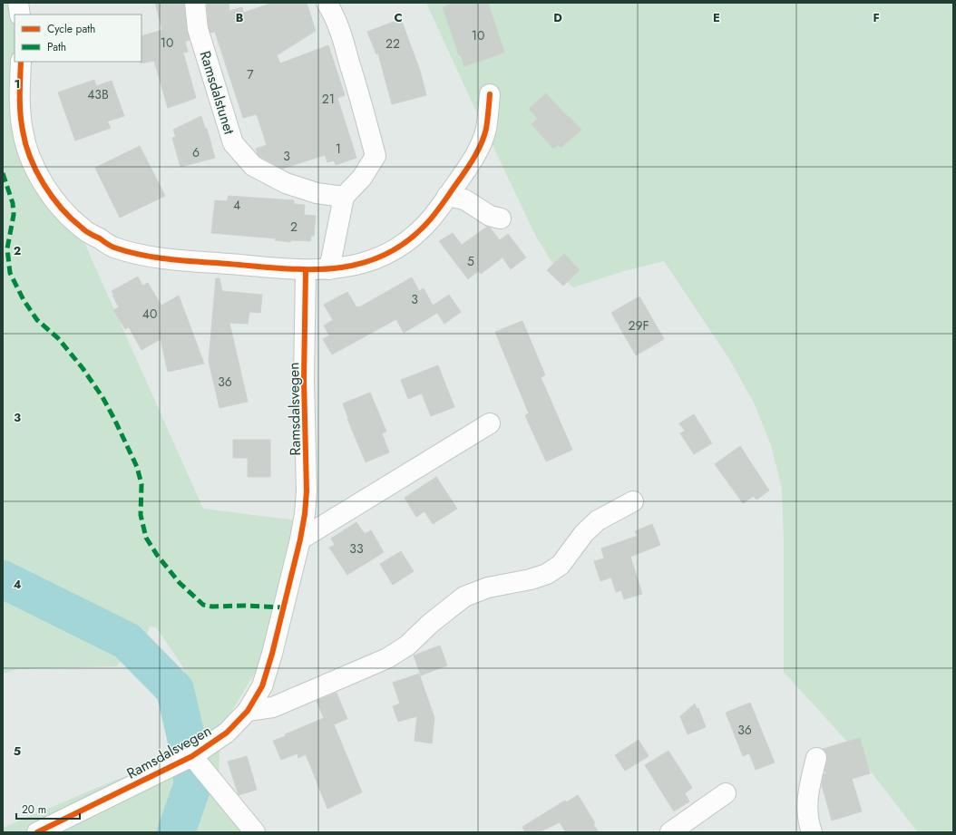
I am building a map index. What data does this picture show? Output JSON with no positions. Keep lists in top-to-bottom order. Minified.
{"streets":{"street":["Ramsdalstunet","Ramsdalsvegen"]},"house_numbers":["10","10","22","7","43B","21","1","6","3","4","2","5","3","40","29F","36","33","36"],"legend":["Cycle path","Path"],"scale_bar":"20 m","grid":{"columns":["B","C","D","E","F"],"rows":["1","2","3","4","5"]}}
